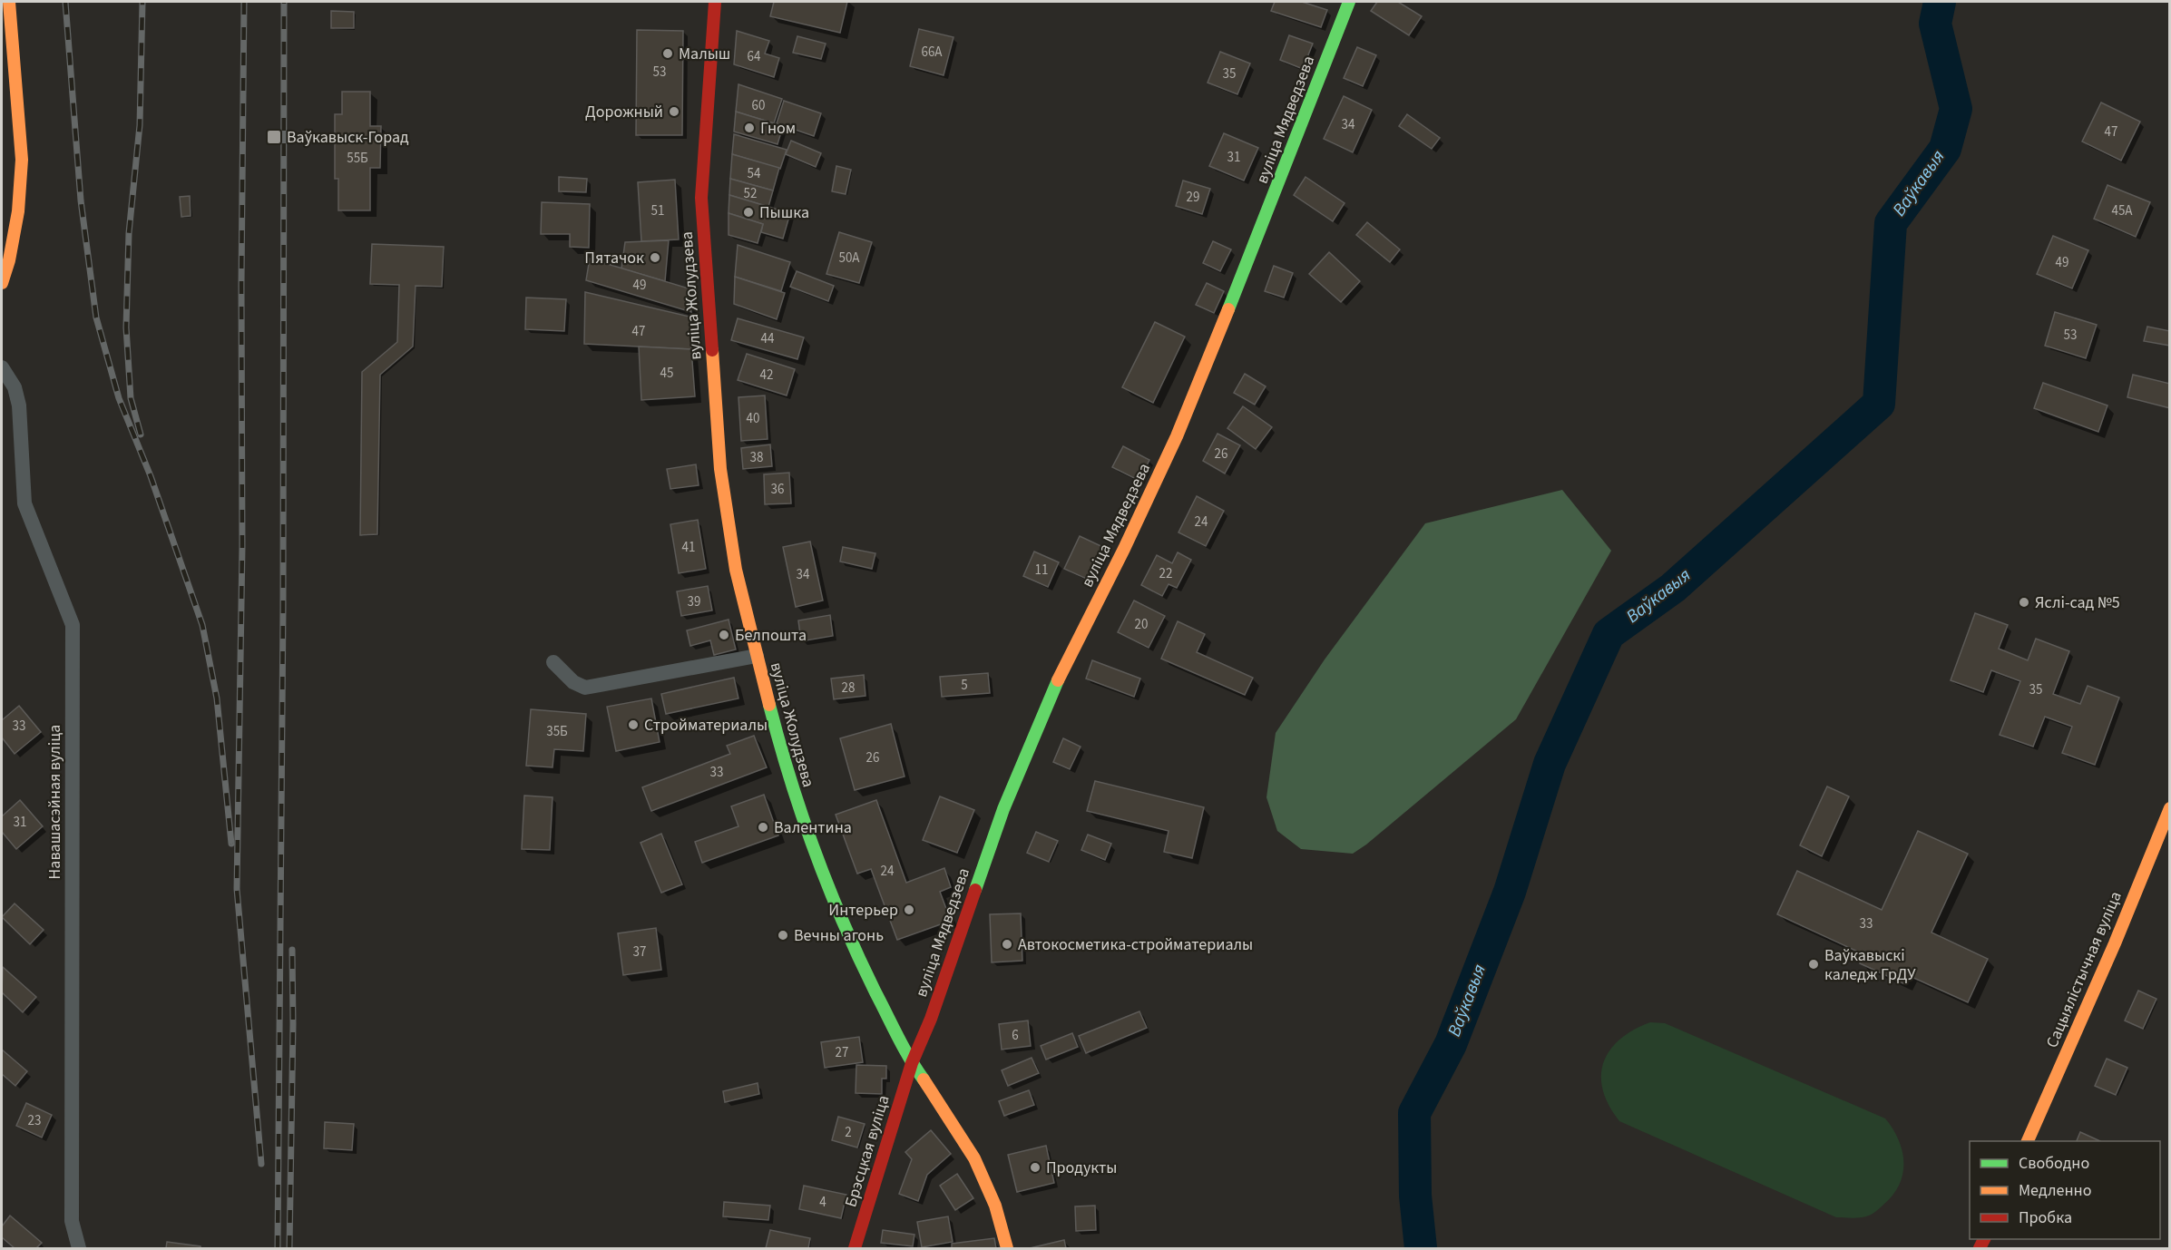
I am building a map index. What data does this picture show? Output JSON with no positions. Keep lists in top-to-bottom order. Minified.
{"streets":{"street":["вуліца Мядведзева","вуліца Жолудзева","Навашасэйная вуліца","Сацыялістычная вуліца","Брэсцкая вуліца"]},"crossings":[["вуліца Мядведзева","вуліца Жолудзева"],["вуліца Мядведзева","Брэсцкая вуліца"],["вуліца Жолудзева","Брэсцкая вуліца"]],"water":["Ваўкавыя"],"places":{"other":["Малыш","Дорожный","Гном","Пышка","Пятачок","Яслі-сад №5","Белпошта","Стройматериалы","Валентина","Интерьер","Вечны агонь","Автокосметика-стройматериалы","Ваўкавыскі каледж ГрДУ","Продукты"],"transit":["Ваўкавыск-Горад"]},"house_numbers":["66А","64","53","35","60","34","47","31","55Б","54","52","29","51","45А","50А","49","49","47","53","44","45","42","40","26","38","36","24","41","11","22","34","39","20","5","28","35","33","35Б","26","33","31","24","33","37","6","27","23","2","4"],"legend":["Свободно","Медленно","Пробка"]}
